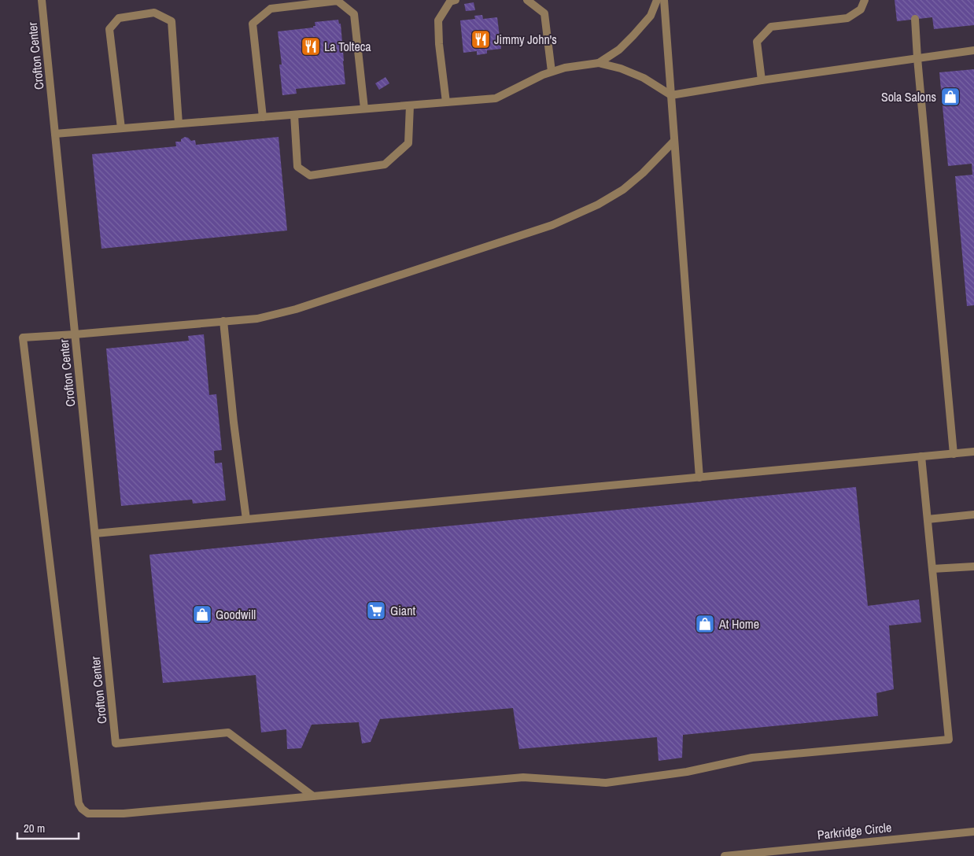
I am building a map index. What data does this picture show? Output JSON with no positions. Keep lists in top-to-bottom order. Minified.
{"streets":{"street":["Crofton Center","Parkridge Circle"]},"places":{"restaurant":["Jimmy John's","La Tolteca"],"shop":["Sola Salons","Goodwill","At Home"],"supermarket":["Giant"]},"scale_bar":"20 m"}
